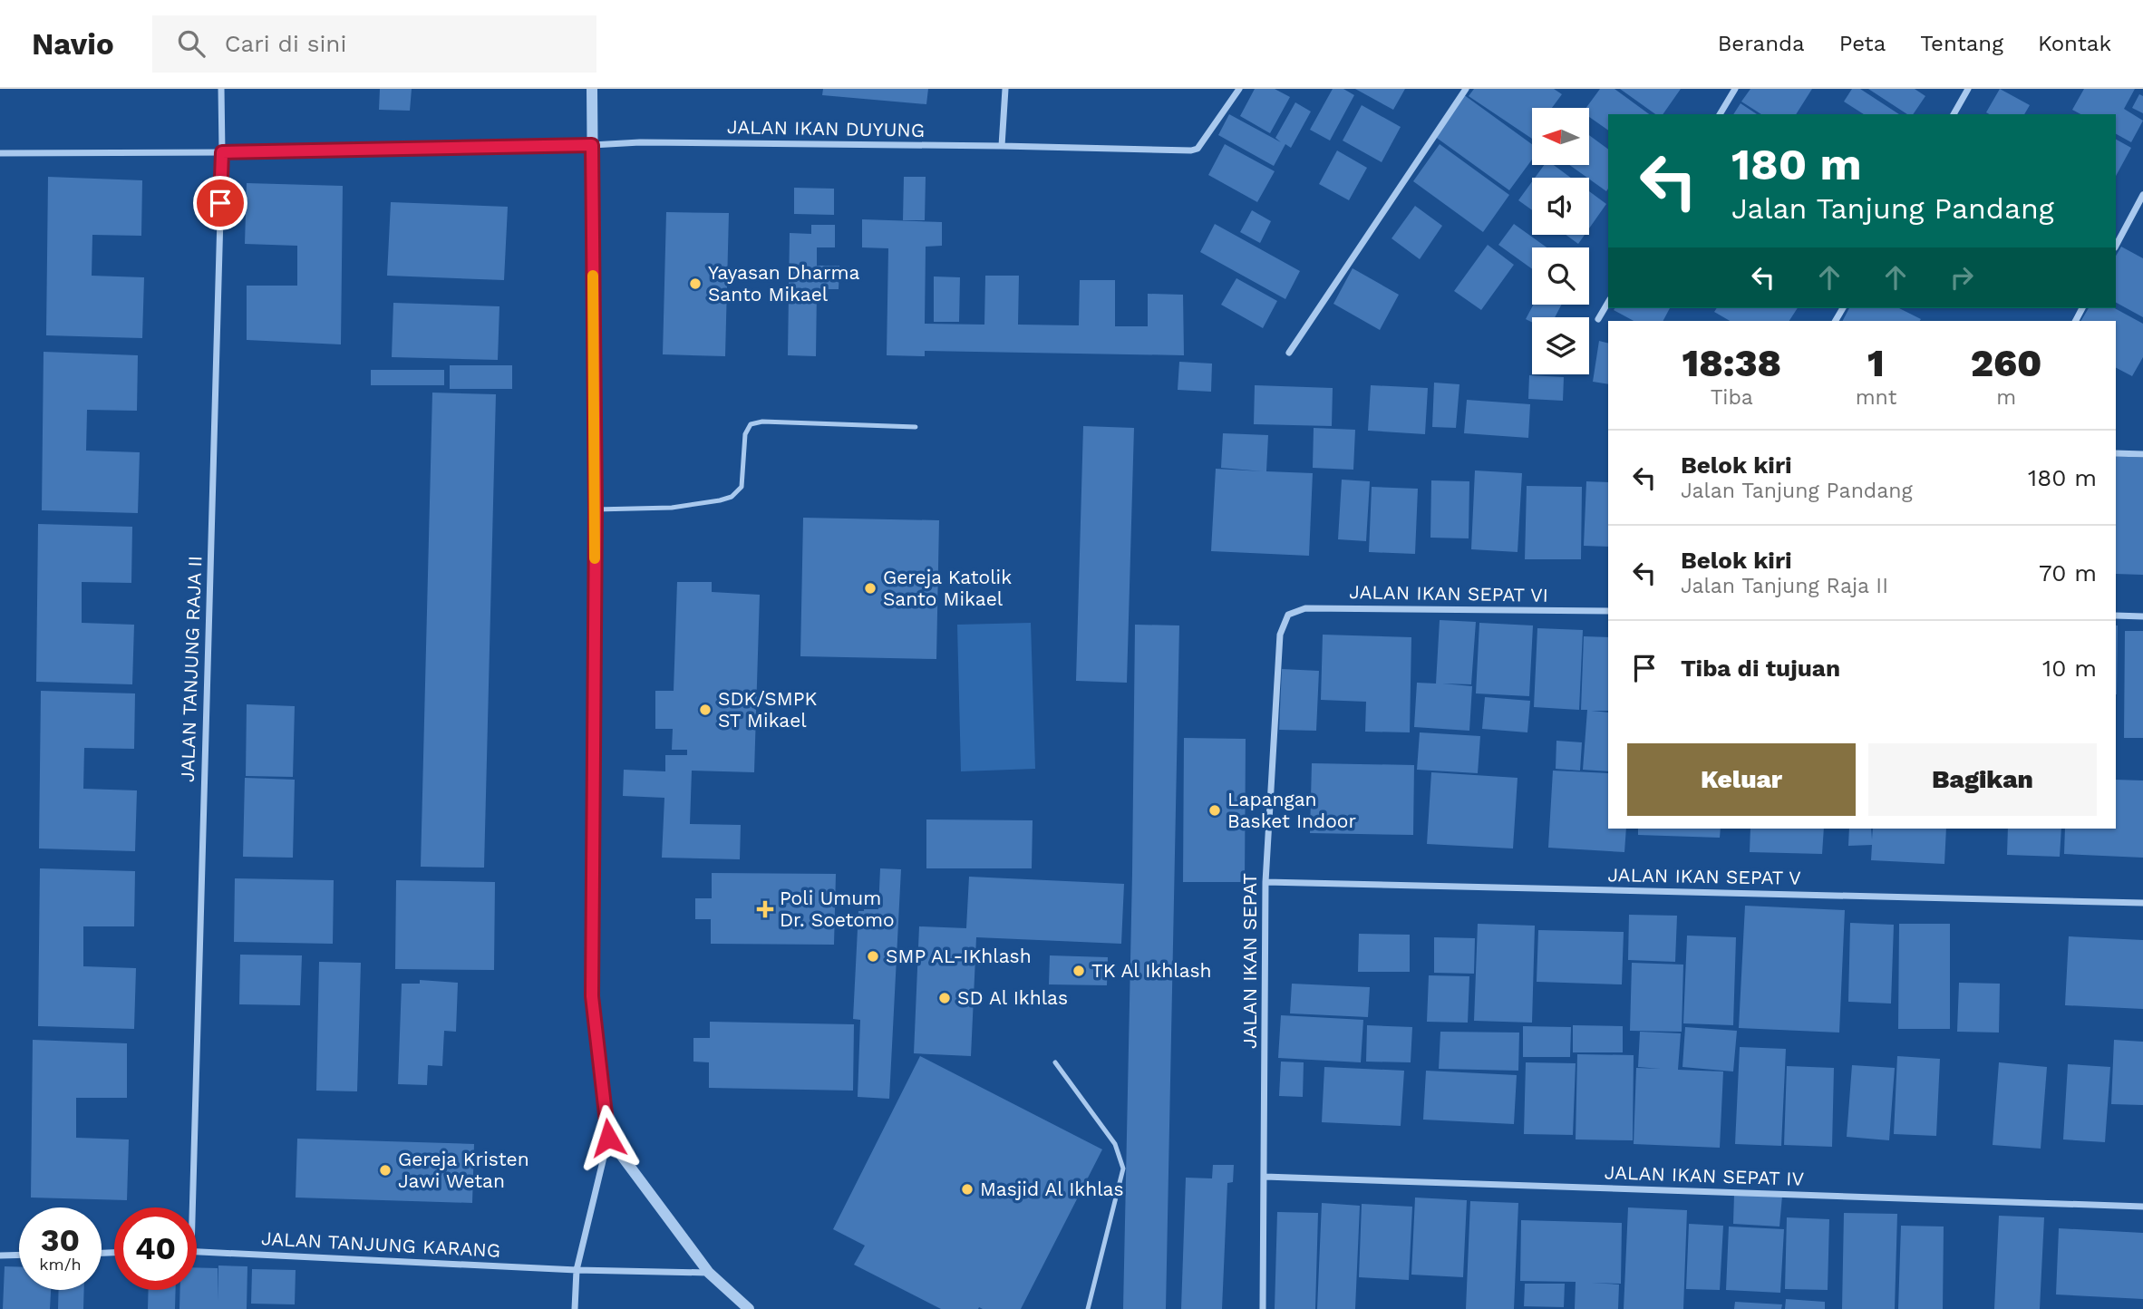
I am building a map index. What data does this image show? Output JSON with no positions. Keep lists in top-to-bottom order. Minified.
{"streets":{"street":["JALAN IKAN DUYUNG","JALAN IKAN SEPAT VI","JALAN TANJUNG RAJA II","JALAN IKAN SEPAT V","JALAN IKAN SEPAT","JALAN IKAN SEPAT IV","JALAN TANJUNG KARANG"]},"crossings":[["JALAN IKAN DUYUNG","JALAN TANJUNG RAJA II"],["JALAN IKAN SEPAT VI","JALAN IKAN SEPAT"],["JALAN IKAN SEPAT V","JALAN IKAN SEPAT"],["JALAN IKAN SEPAT","JALAN IKAN SEPAT IV"]],"places":{"other":["Yayasan Dharma Santo Mikael","Gereja Katolik Santo Mikael","SDK/SMPK ST Mikael","Lapangan Basket Indoor","SMP AL-IKhlash","TK Al Ikhlash","SD Al Ikhlas","Gereja Kristen Jawi Wetan","Masjid Al Ikhlas"],"health":["Poli Umum Dr. Soetomo"]},"north":"left","page":{"header":"Navio","search":"Cari di sini","nav":["Beranda","Peta","Tentang","Kontak"],"turn":["180 m","Jalan Tanjung Pandang"],"eta":["18:38","Tiba","1","mnt","260","m"],"list":[{"name":"Belok kiri","note":"Jalan Tanjung Pandang","value":"180 m"},{"name":"Belok kiri","note":"Jalan Tanjung Raja II","value":"70 m"},{"name":"Tiba di tujuan","value":"10 m"}],"buttons":["Keluar","Bagikan"],"speed":"30 km/h","limit":"40"}}
